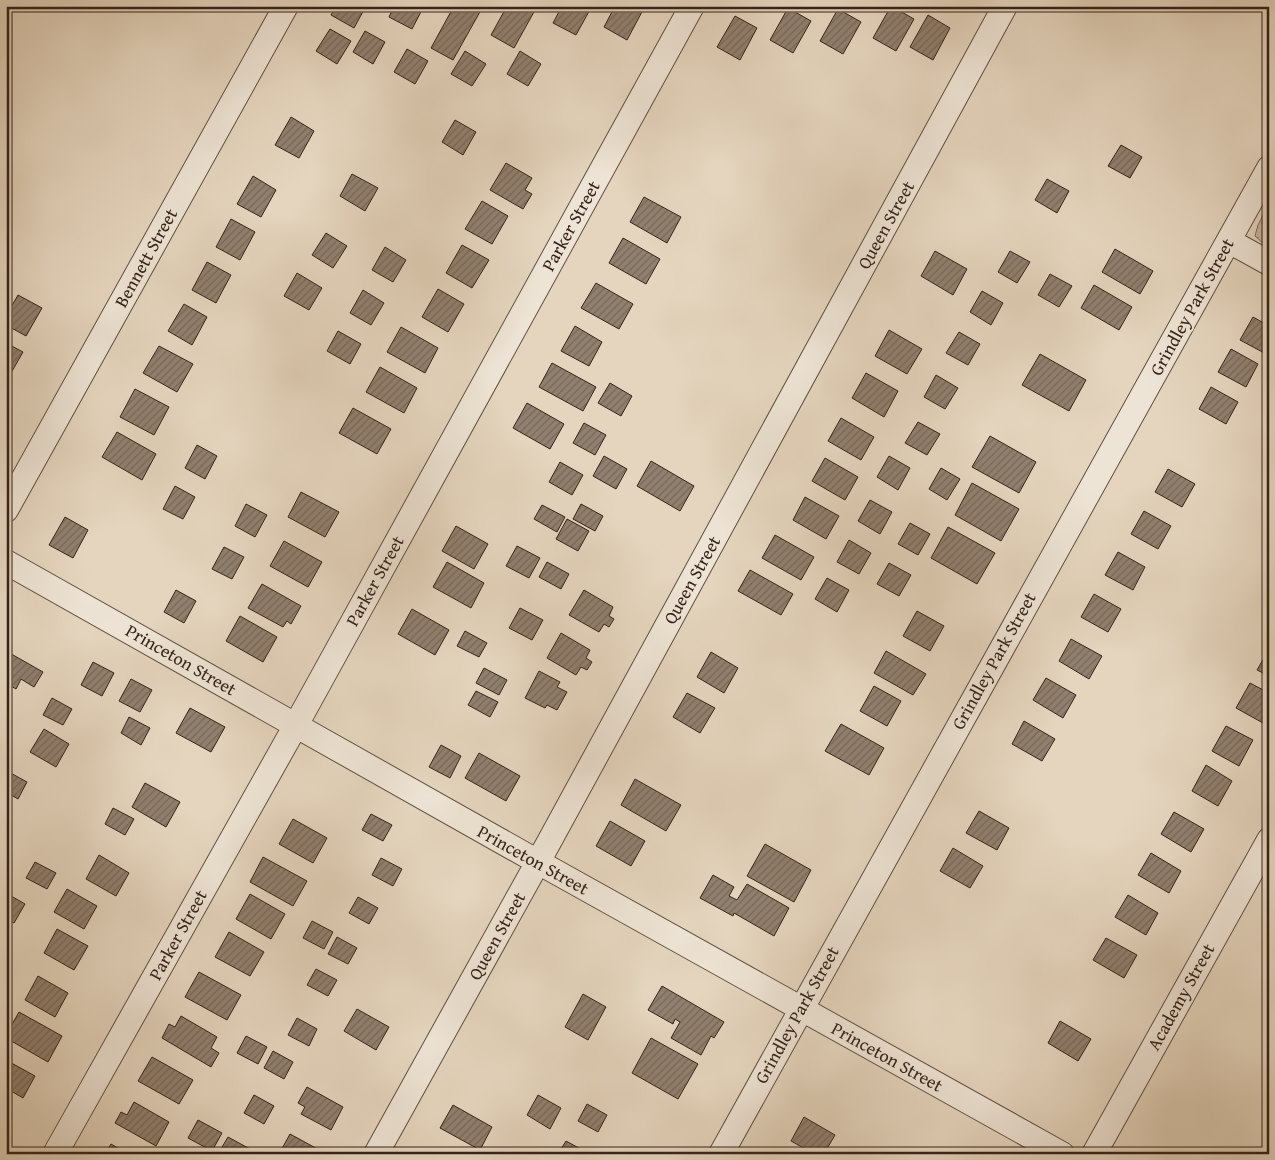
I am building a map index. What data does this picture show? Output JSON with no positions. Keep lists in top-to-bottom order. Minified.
{"streets":{"street":["Queen Street","Parker Street","Bennett Street","Grindley Park Street","Princeton Street","Academy Street"]},"crossings":[["Queen Street","Princeton Street"],["Parker Street","Princeton Street"],["Grindley Park Street","Princeton Street"]]}
